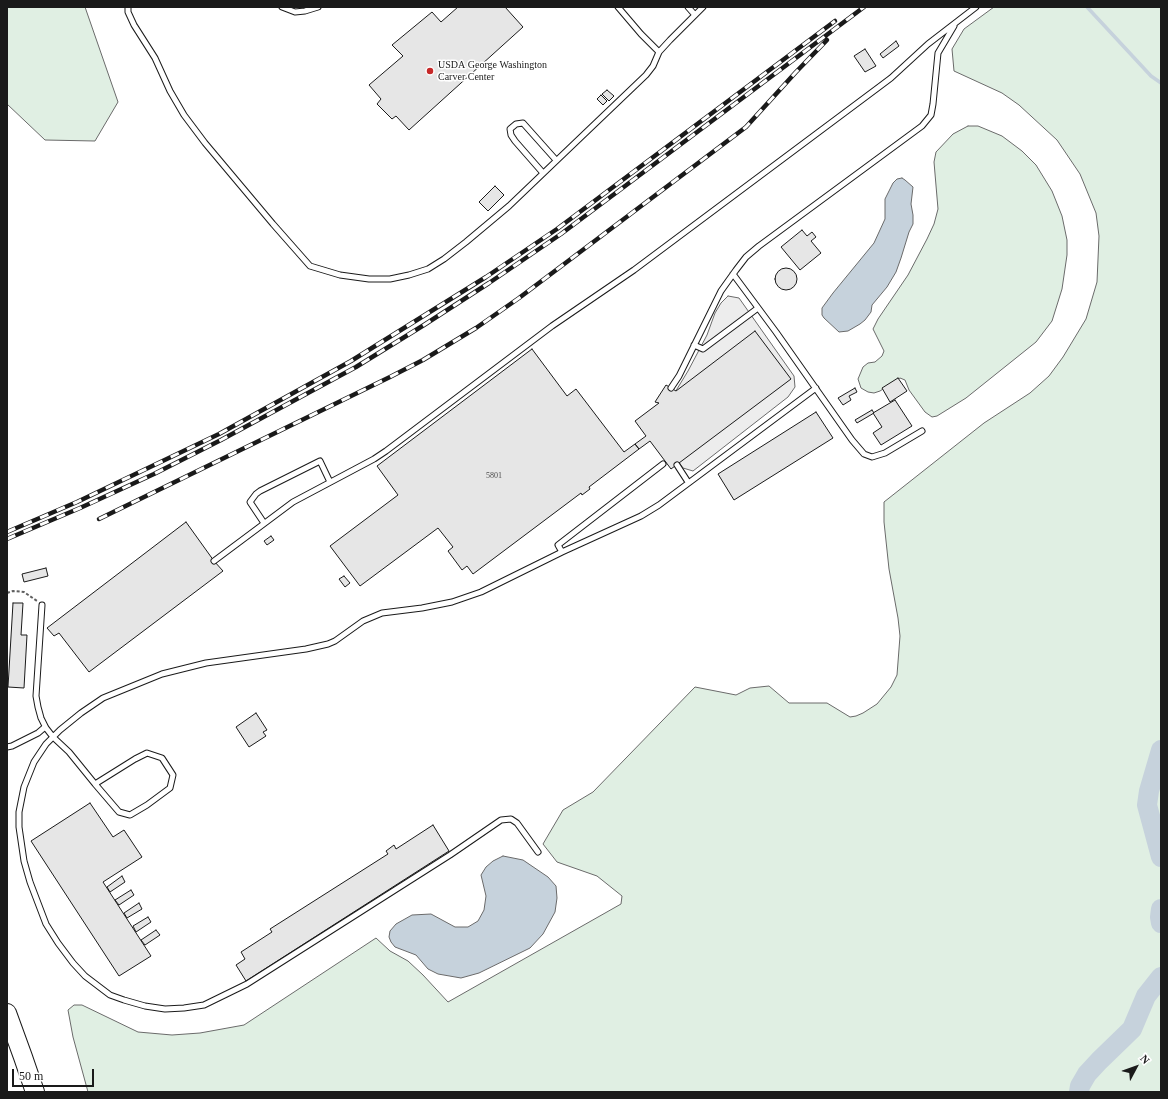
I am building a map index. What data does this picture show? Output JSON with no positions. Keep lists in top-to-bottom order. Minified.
{"places":["USDA George Washington Carver Center"],"house_numbers":["5801"],"scale_bar":"50 m","north":"top right"}
